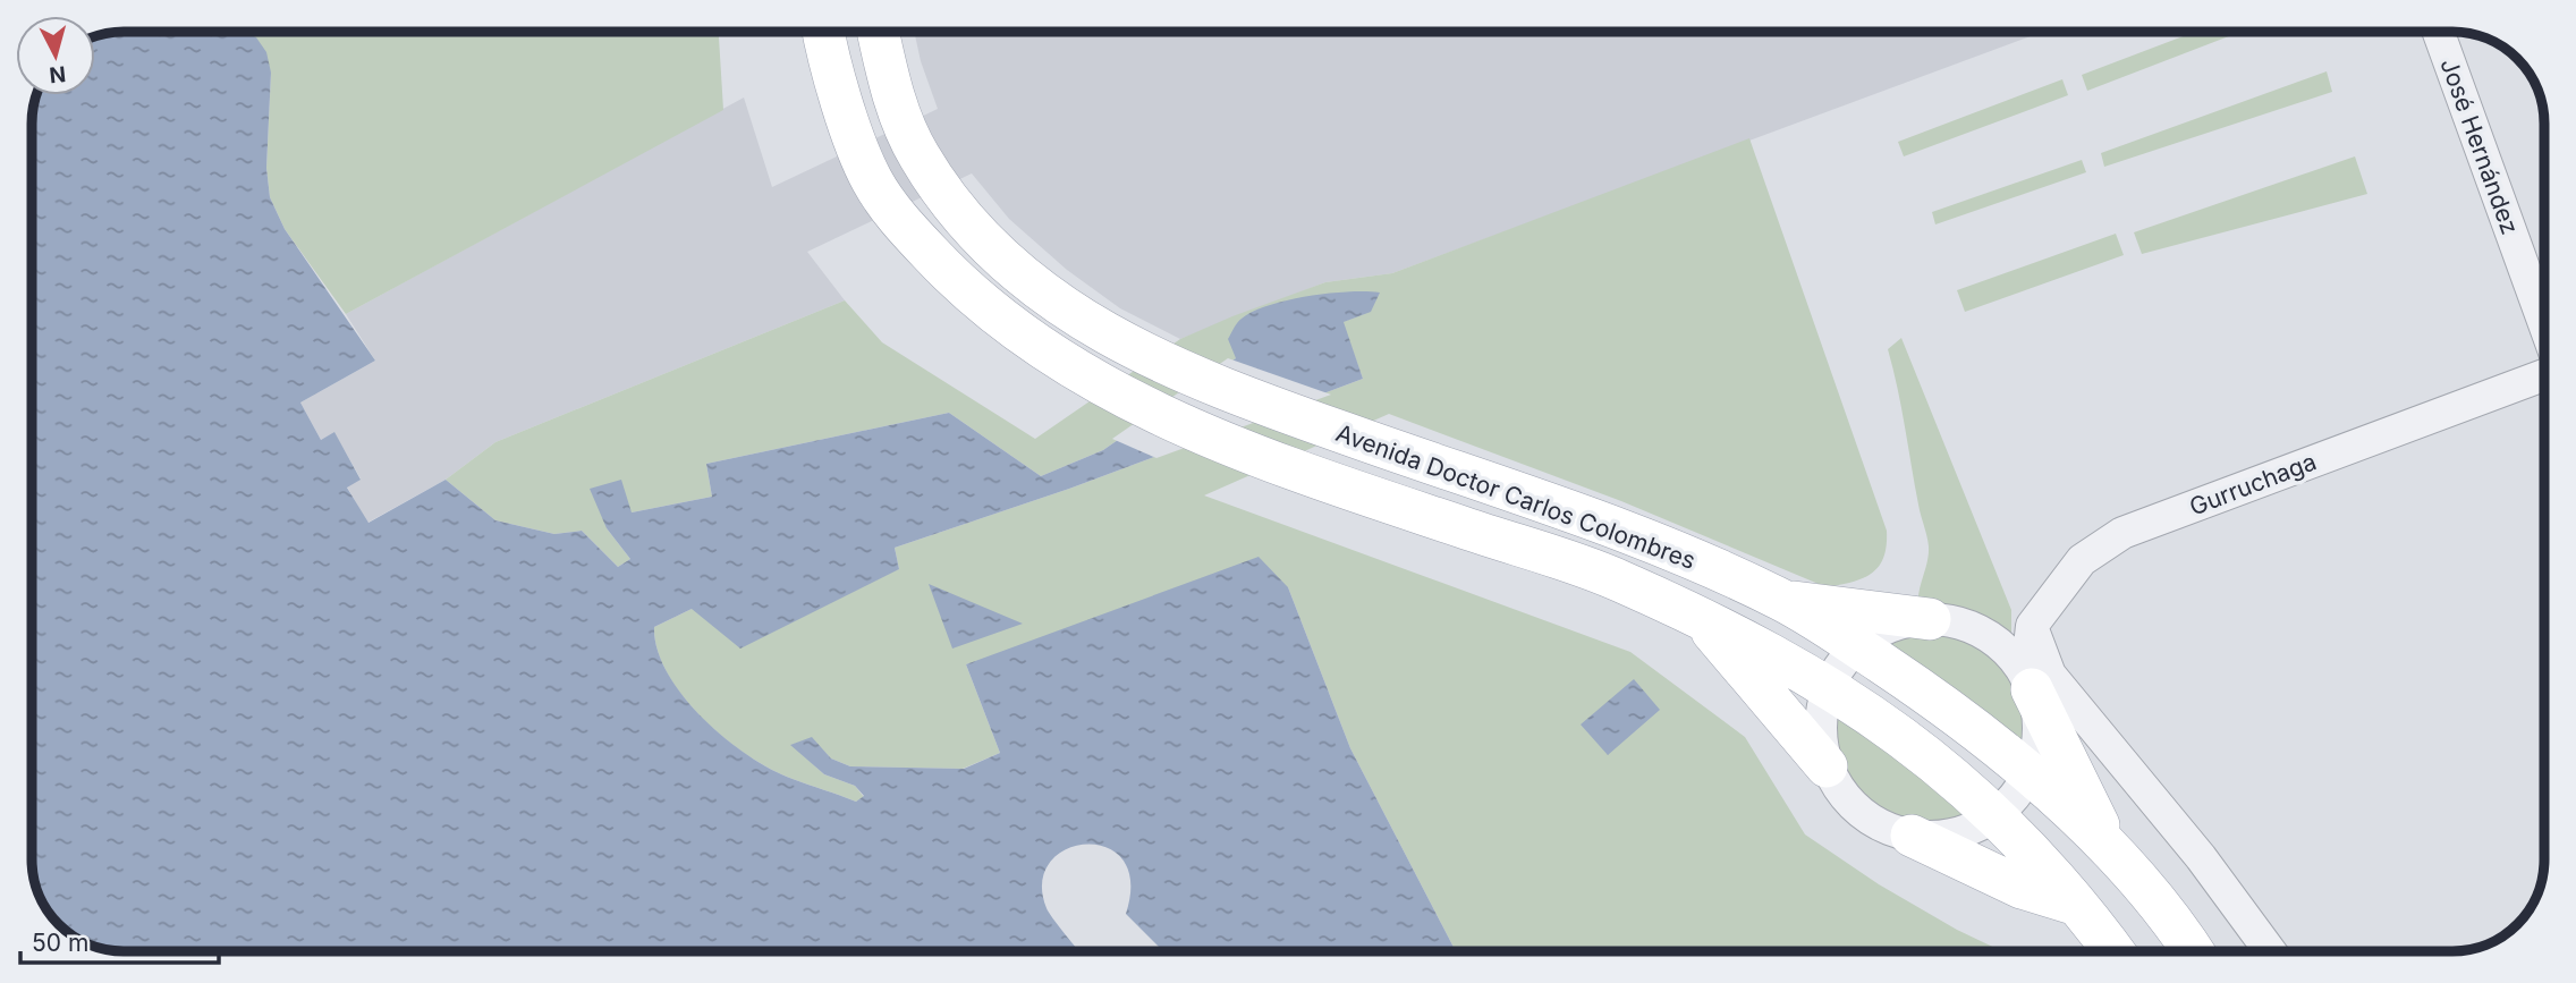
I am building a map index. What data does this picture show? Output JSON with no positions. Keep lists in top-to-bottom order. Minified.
{"streets":{"main road":["Avenida Doctor Carlos Colombres"],"street":["José Hernández","Gurruchaga"]},"crossings":[["Gurruchaga","Avenida Doctor Carlos Colombres"]],"scale_bar":"50 m","north":"bottom"}
